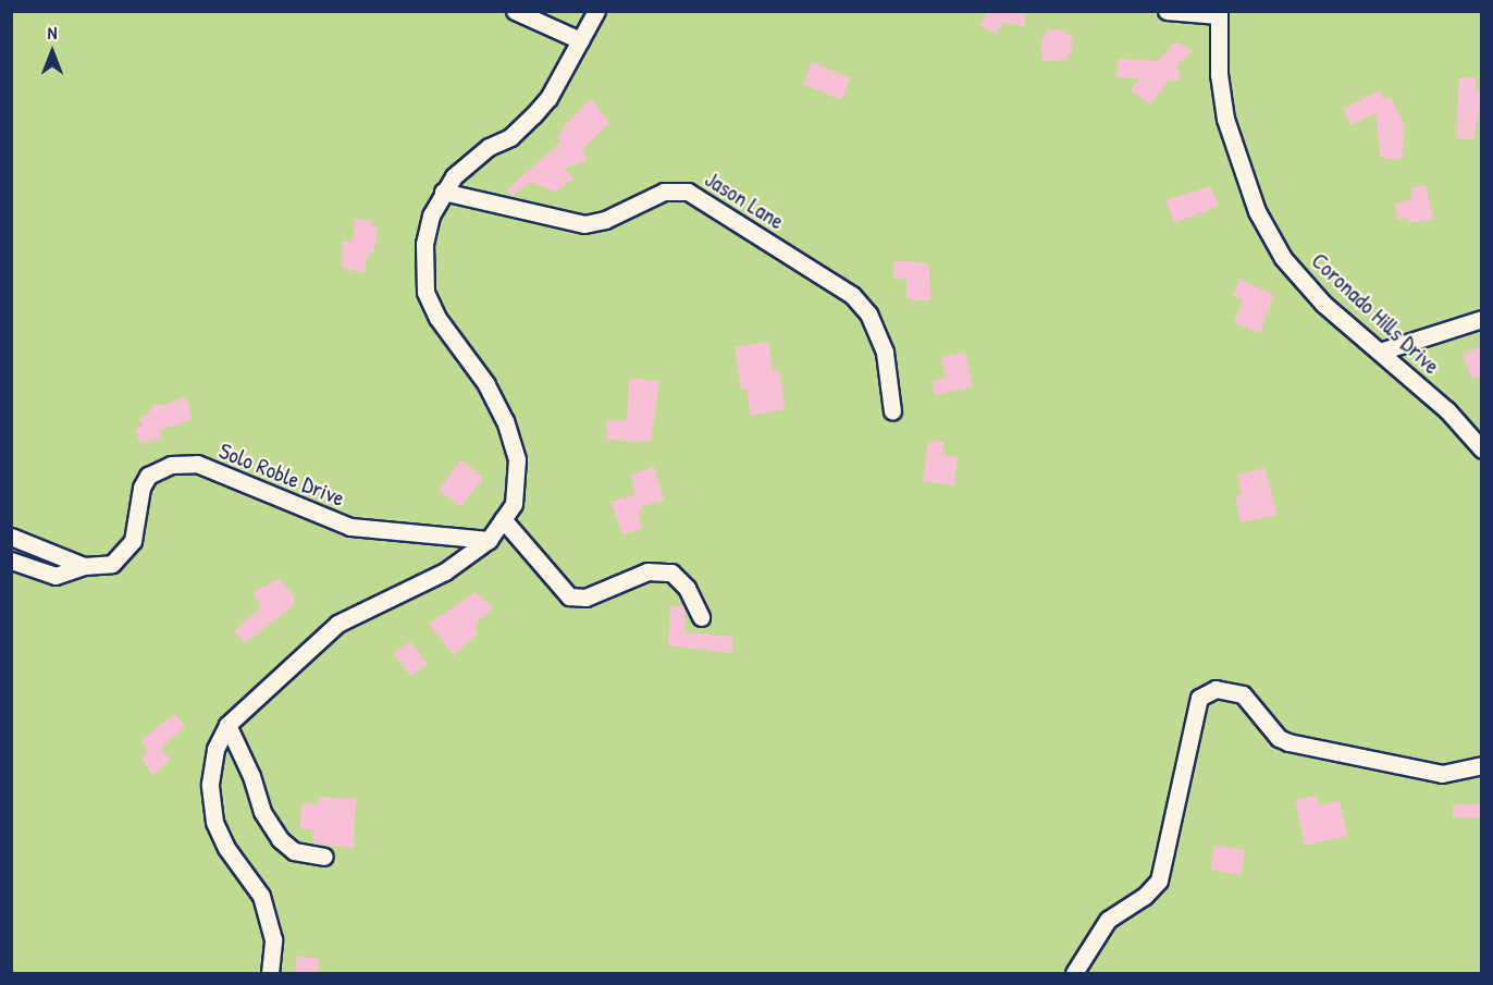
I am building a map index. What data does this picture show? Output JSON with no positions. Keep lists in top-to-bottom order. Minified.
{"streets":{"street":["Jason Lane","Coronado Hills Drive","Solo Roble Drive"]},"north":"top"}
